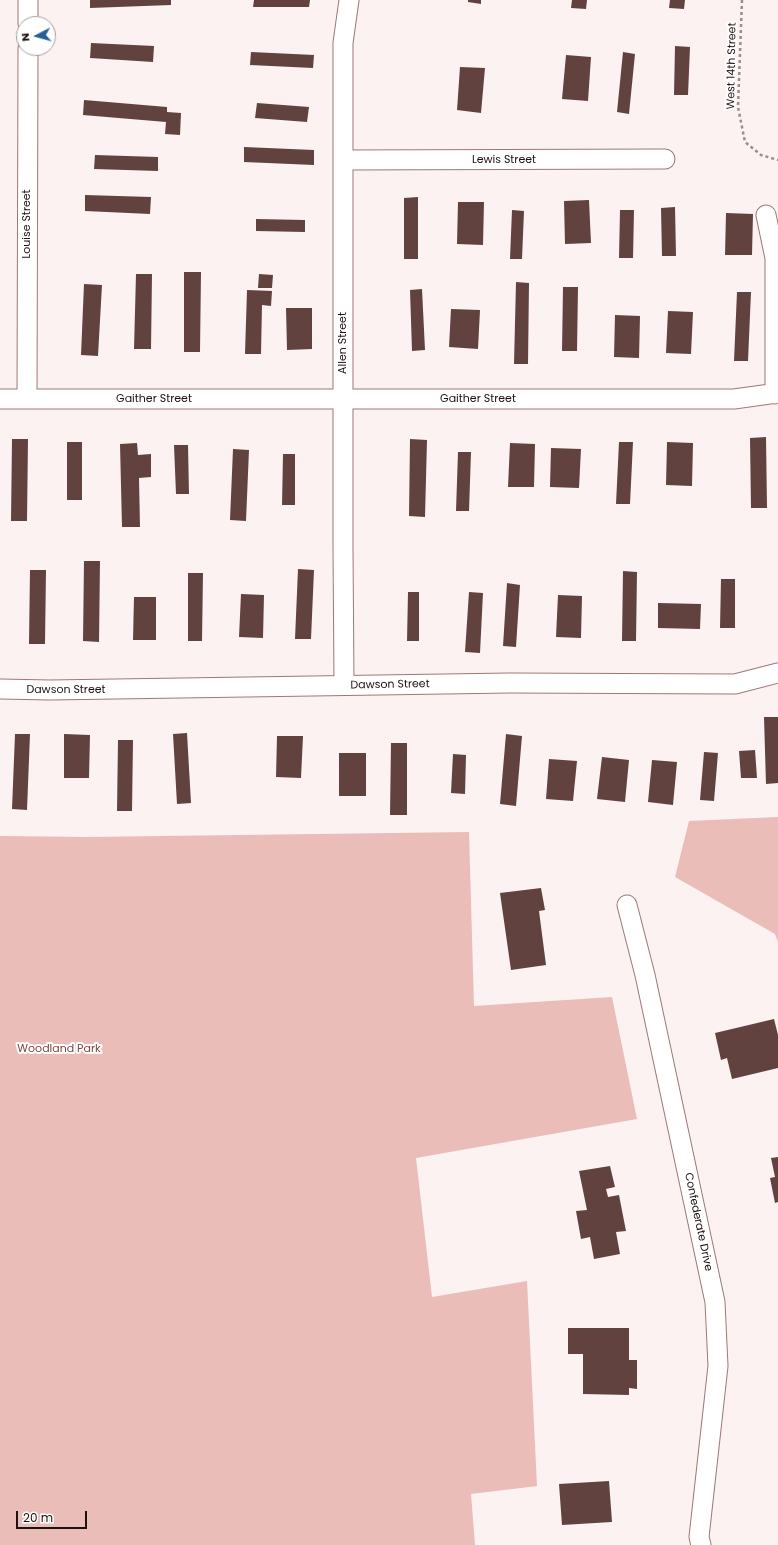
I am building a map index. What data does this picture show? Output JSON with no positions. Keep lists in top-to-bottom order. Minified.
{"streets":{"street":["Lewis Street","Louise Street","Allen Street","Gaither Street","Dawson Street","Confederate Drive"],"path":["West 14th Street"]},"crossings":[["Lewis Street","Allen Street"],["Louise Street","Gaither Street"],["Allen Street","Gaither Street"],["Allen Street","Dawson Street"]],"parks":["Woodland Park"],"scale_bar":"20 m","north":"left"}
